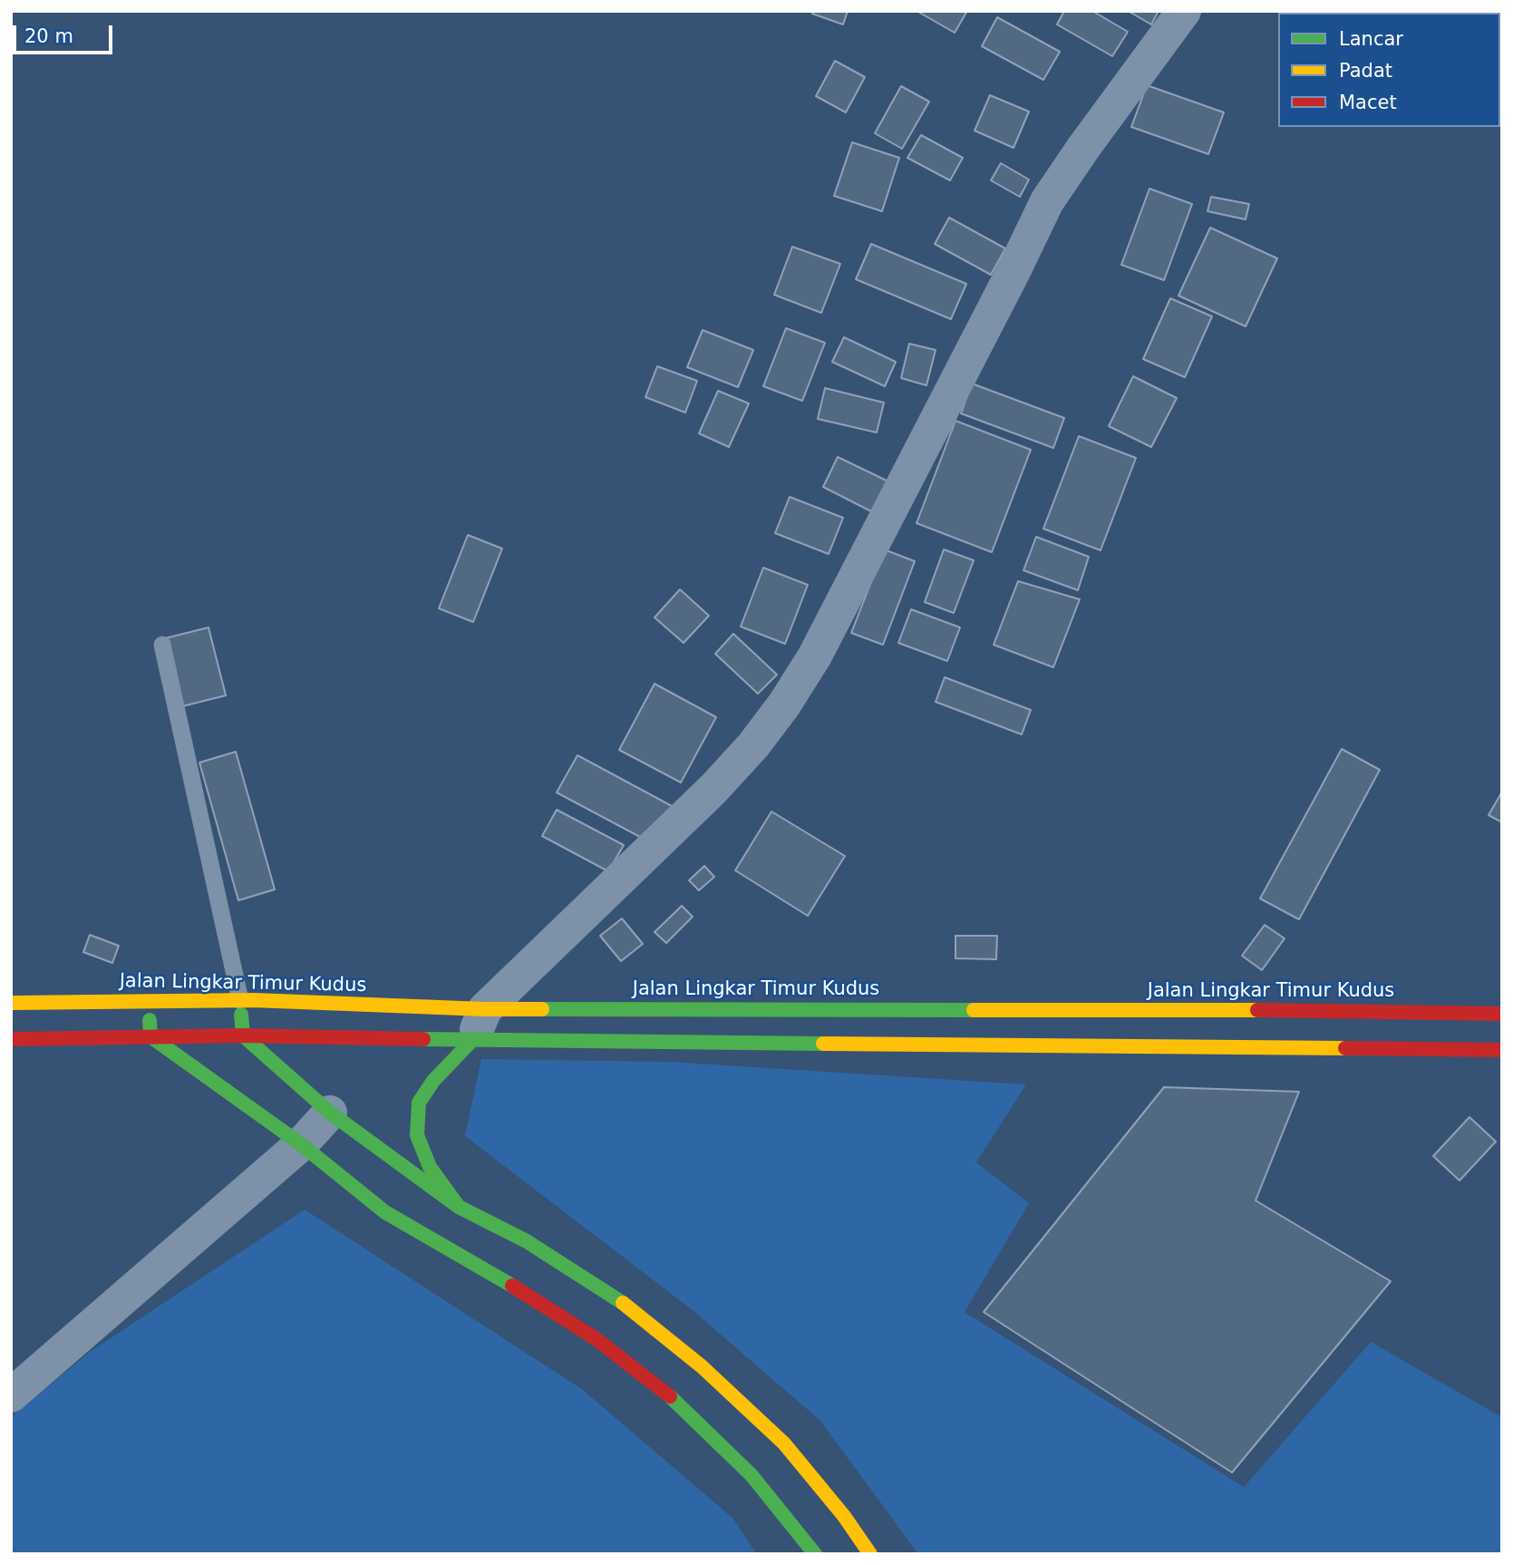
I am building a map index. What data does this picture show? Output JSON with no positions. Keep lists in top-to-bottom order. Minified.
{"streets":{"main road":["Jalan Lingkar Timur Kudus"]},"legend":["Lancar","Padat","Macet"],"scale_bar":"20 m"}
